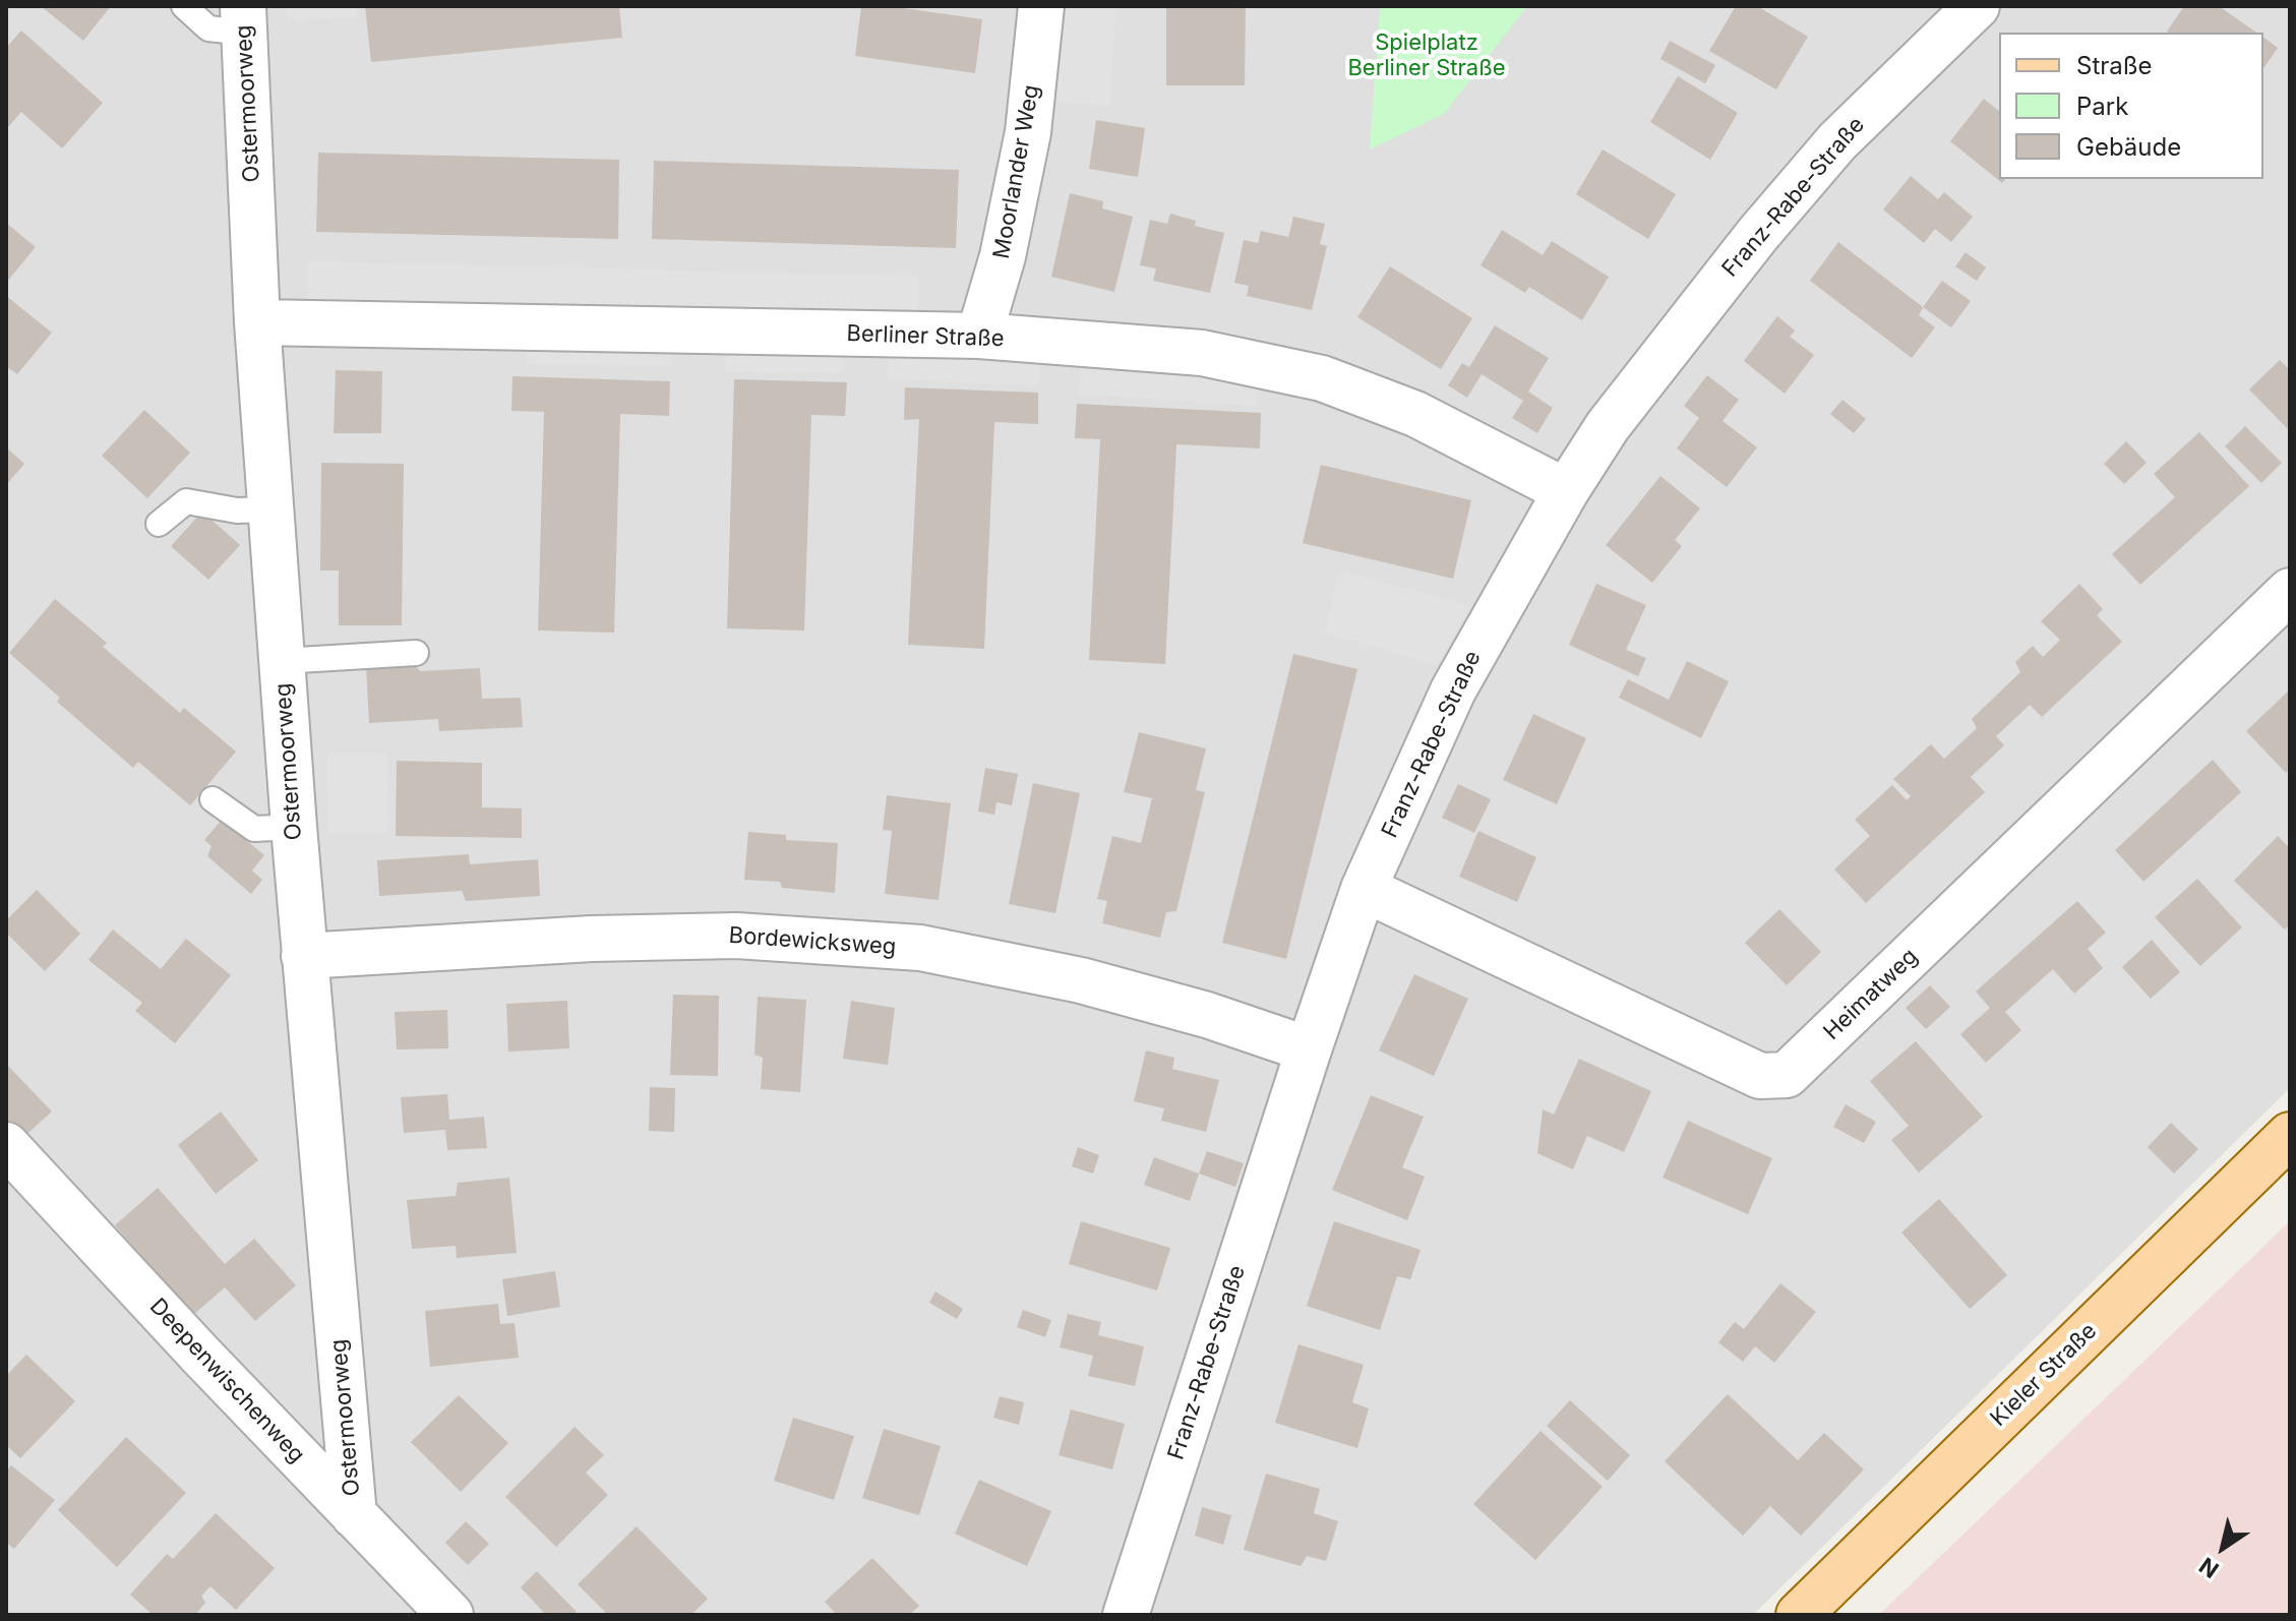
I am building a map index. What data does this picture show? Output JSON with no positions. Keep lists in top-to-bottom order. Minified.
{"streets":{"main road":["Kieler Straße"],"street":["Ostermoorweg","Moorlander Weg","Franz-Rabe-Straße","Berliner Straße","Bordewicksweg","Heimatweg","Deepenwischenweg"]},"crossings":[["Ostermoorweg","Berliner Straße"],["Ostermoorweg","Bordewicksweg"],["Ostermoorweg","Deepenwischenweg"],["Moorlander Weg","Berliner Straße"],["Franz-Rabe-Straße","Berliner Straße"],["Franz-Rabe-Straße","Bordewicksweg"],["Franz-Rabe-Straße","Heimatweg"]],"parks":["Spielplatz Berliner Straße"],"legend":["Straße","Park","Gebäude"],"north":"bottom left"}
